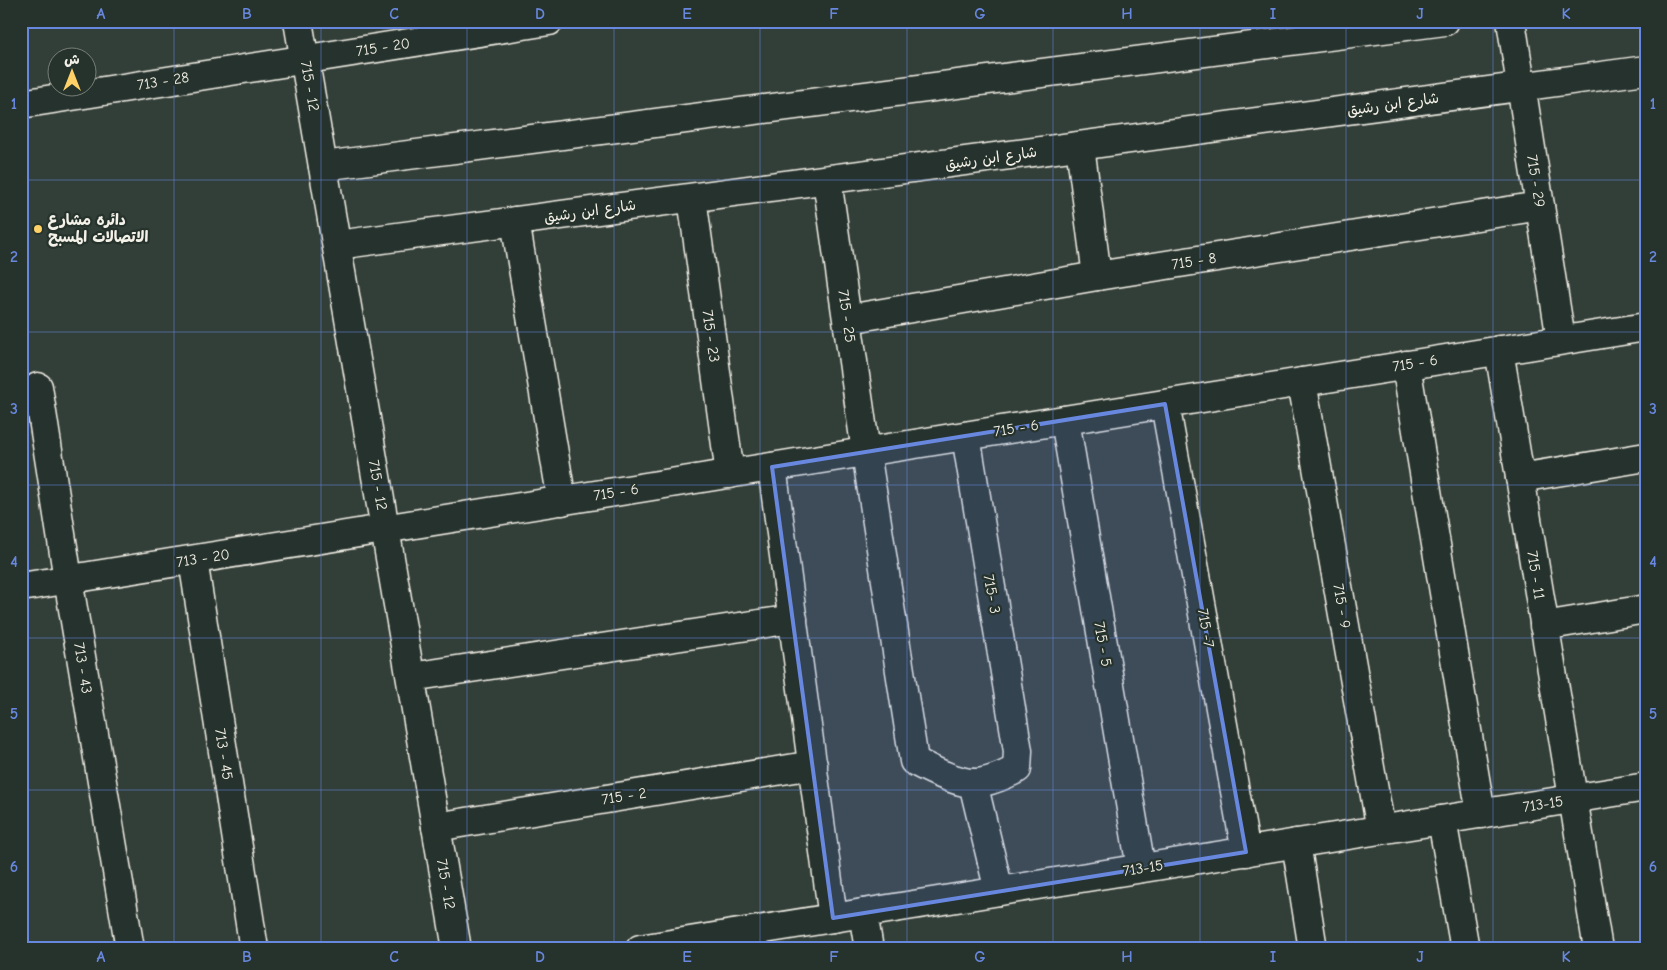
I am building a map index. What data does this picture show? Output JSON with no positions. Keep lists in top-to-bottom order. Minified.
{"streets":{"street":["715 - 20","713 - 28","715 - 12","شارع ابن رشيق","715 - 29","715 - 8","715 - 25","715 - 23","715 - 6","713 - 20","715 - 11","715- 3","715 - 9","715 -7","715 - 5","713 - 43","713 - 45","715 - 2","713-15"]},"crossings":[["715 - 20","713 - 28"],["715 - 20","715 - 12"],["713 - 28","715 - 12"],["715 - 12","شارع ابن رشيق"],["715 - 12","715 - 6"],["715 - 12","713 - 20"],["715 - 12","715 - 2"],["شارع ابن رشيق","715 - 29"],["شارع ابن رشيق","715 - 25"],["شارع ابن رشيق","715 - 23"],["715 - 29","715 - 8"],["715 - 29","715 - 6"],["715 - 8","715 - 25"],["715 - 25","715 - 6"],["715 - 25","715- 3"],["715 - 23","715 - 6"],["715 - 6","713 - 20"],["715 - 6","715 - 11"],["715 - 6","715- 3"],["715 - 6","715 - 9"],["715 - 6","715 -7"],["715 - 6","715 - 5"],["713 - 20","713 - 43"],["713 - 20","713 - 45"],["715 - 11","713-15"],["715 - 9","713-15"],["715 -7","713-15"],["715 - 5","713-15"]],"places":["دائره مشارع الاتصالات المسبح"],"north":"top","grid":{"columns":["A","B","C","D","E","F","G","H","I","J","K"],"rows":["1","2","3","4","5","6"]}}
